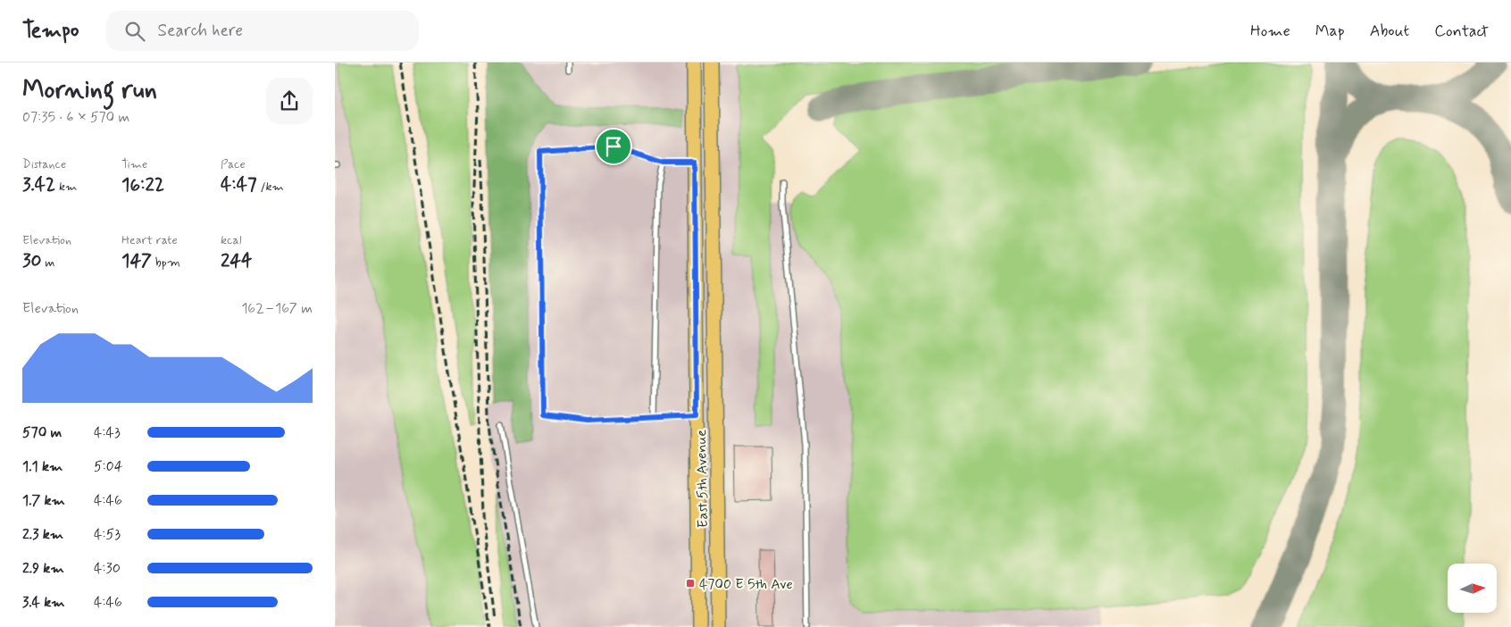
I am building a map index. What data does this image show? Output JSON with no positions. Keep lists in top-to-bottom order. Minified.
{"streets":{"main road":["East 5th Avenue"]},"places":{"transit":["4700 E 5th Ave"]},"north":"right","page":{"header":"Tempo","search":"Search here","nav":["Home","Map","About","Contact"],"heading":["Morning run","07:35 · 6 × 570 m"],"stats":[["Distance","3.42 km"],["Time","16:22"],["Pace","4:47 /km"],["Elevation","30 m"],["Heart rate","147 bpm"],["kcal","244"]],"chart":["Elevation","162–167 m"],"list":[{"name":"570 m","note":"4:43"},{"name":"1.1 km","note":"5:04"},{"name":"1.7 km","note":"4:46"},{"name":"2.3 km","note":"4:53"},{"name":"2.9 km","note":"4:30"},{"name":"3.4 km","note":"4:46"}]}}
